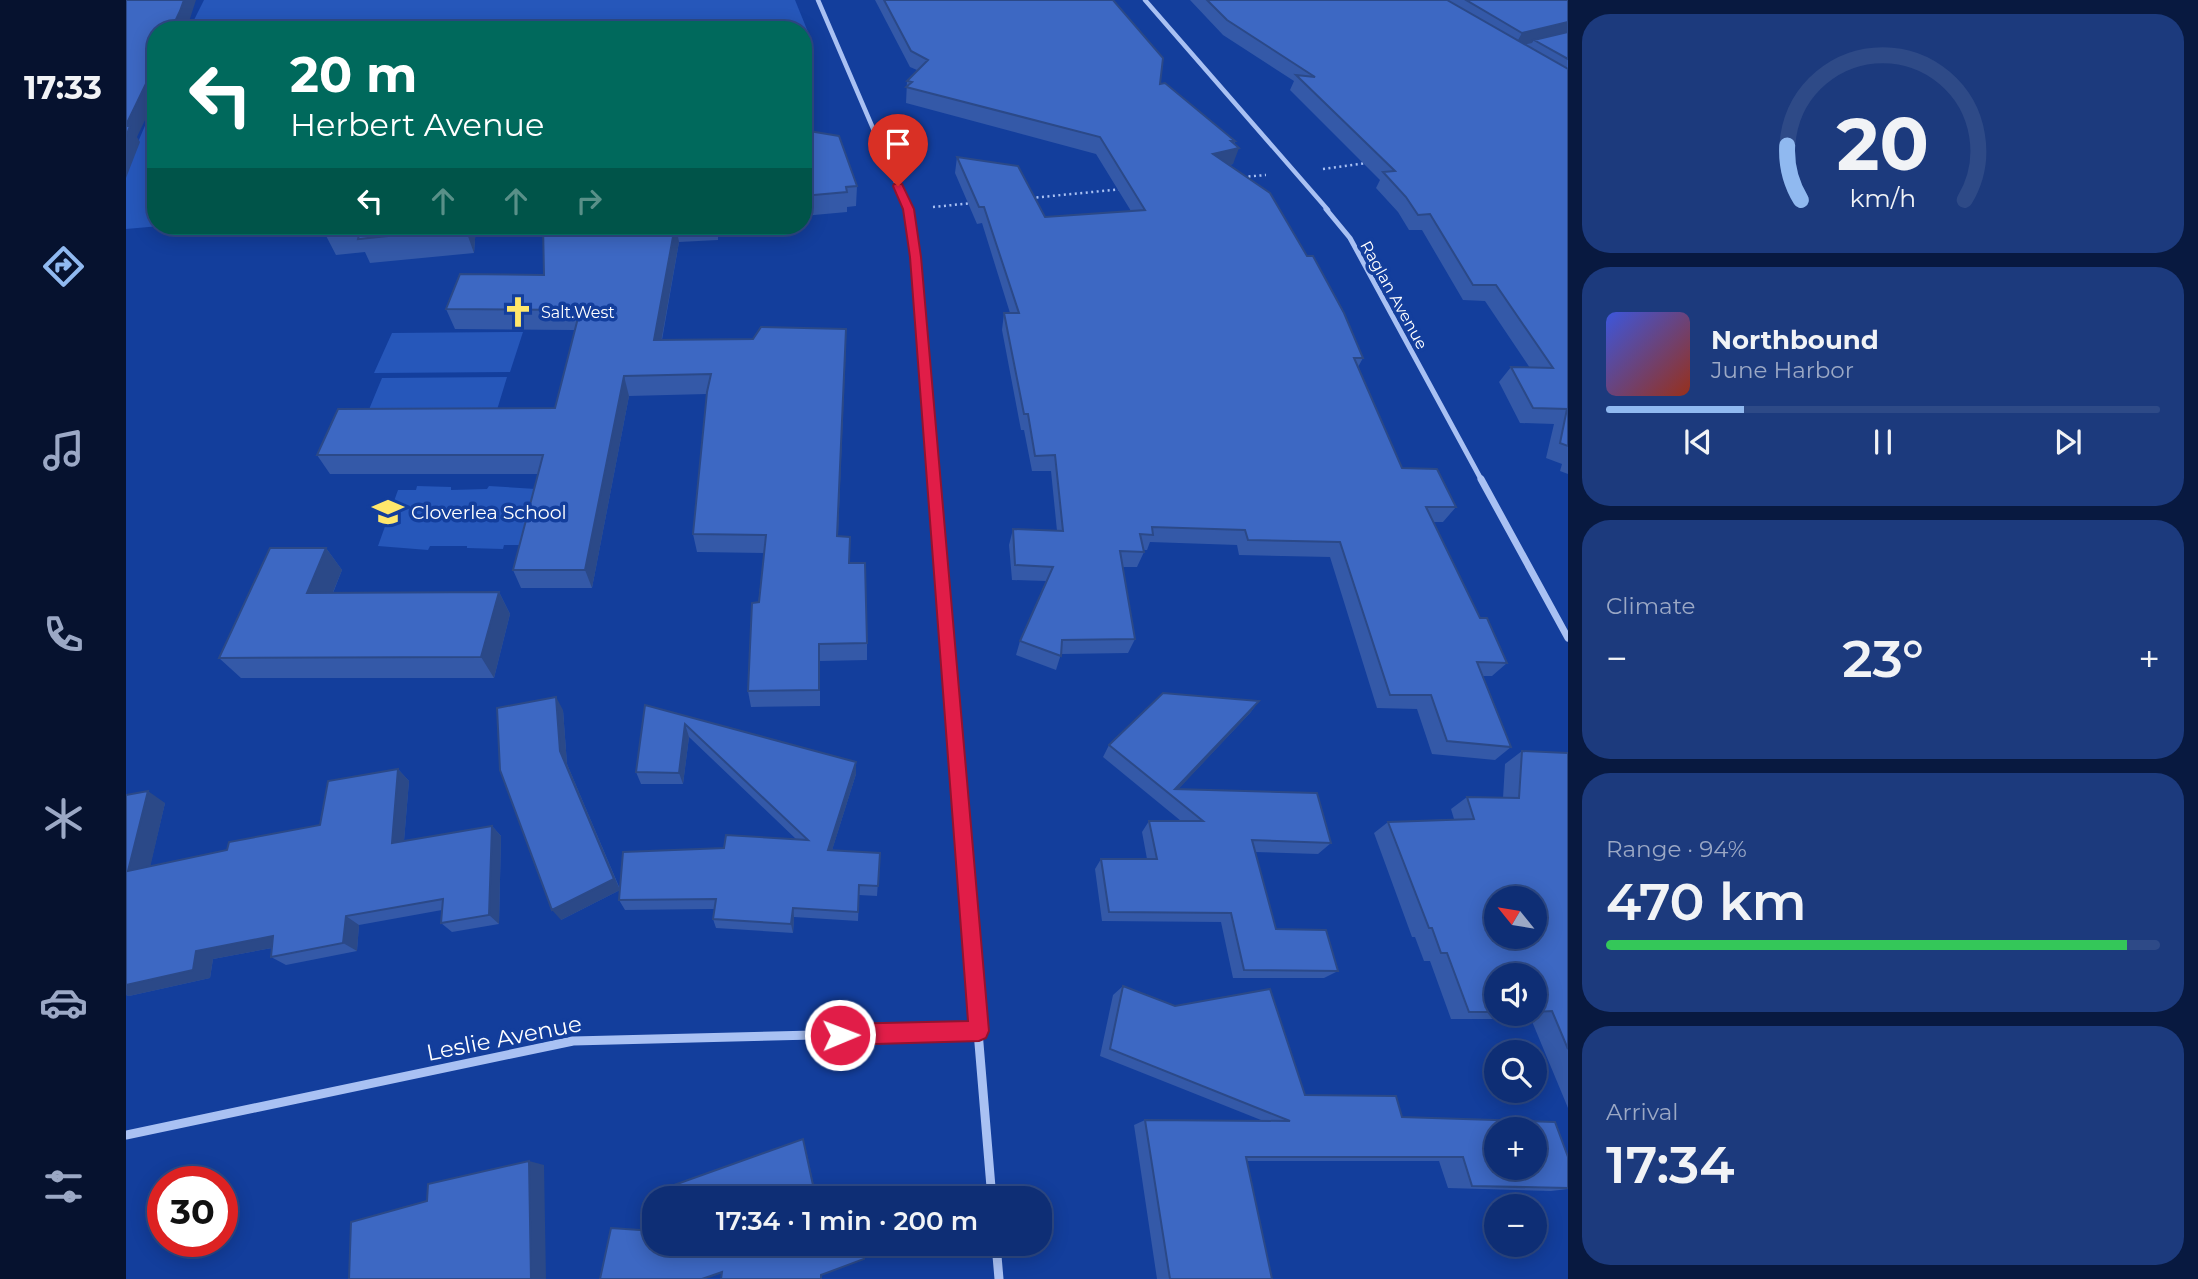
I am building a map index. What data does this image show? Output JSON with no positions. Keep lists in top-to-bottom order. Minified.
{"streets":{"street":["Raglan Avenue","Leslie Avenue"]},"places":{"church":["Salt.West"],"school or university":["Cloverlea School"]},"north":"top left","page":{"tabs":"17:33","turn":["20 m","Herbert Avenue"],"song":["Northbound","June Harbor"],"tile":["Climate",["Range · 94%","470 km"],["Arrival","17:34"]],"heat":["−","23°","+"],"map_buttons":["+","−"],"limit":"30","trip":"17:34 · 1 min · 200 m","gauge":["20","km/h"]}}
